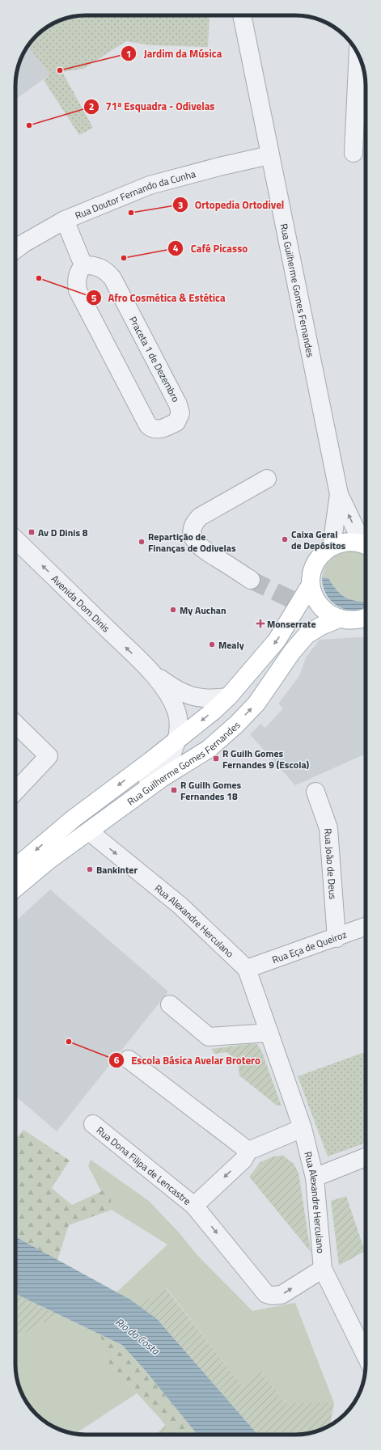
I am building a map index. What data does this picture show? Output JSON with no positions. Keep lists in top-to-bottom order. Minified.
{"streets":{"main road":["Rua Guilherme Gomes Fernandes"],"street":["Rua Doutor Fernando da Cunha","Praceta 1 de Dezembro","Avenida Dom Dinis","Rua João de Deus","Rua Alexandre Herculano","Rua Eça de Queiroz","Rua Dona Filipa de Lencastre"]},"crossings":[["Rua Doutor Fernando da Cunha","Rua Guilherme Gomes Fernandes"],["Rua Guilherme Gomes Fernandes","Avenida Dom Dinis"],["Rua Guilherme Gomes Fernandes","Rua Alexandre Herculano"],["Rua João de Deus","Rua Eça de Queiroz"],["Rua Alexandre Herculano","Rua Eça de Queiroz"],["Rua Alexandre Herculano","Rua Dona Filipa de Lencastre"]],"one_way":["Avenida Dom Dinis"],"water":["Rio da Costa"],"places":{"other":["Jardim da Música","71ª Esquadra - Odivelas","Ortopedia Ortodivel","Café Picasso","Afro Cosmética & Estética","Caixa Geral de Depósitos","Repartição de Finanças de Odivelas","My Auchan","Mealy","Bankinter","Escola Básica Avelar Brotero"],"transit":["Av D Dinis 8","R Guilh Gomes Fernandes 9 (Escola)","R Guilh Gomes Fernandes 18"],"health":["Monserrate"]}}
